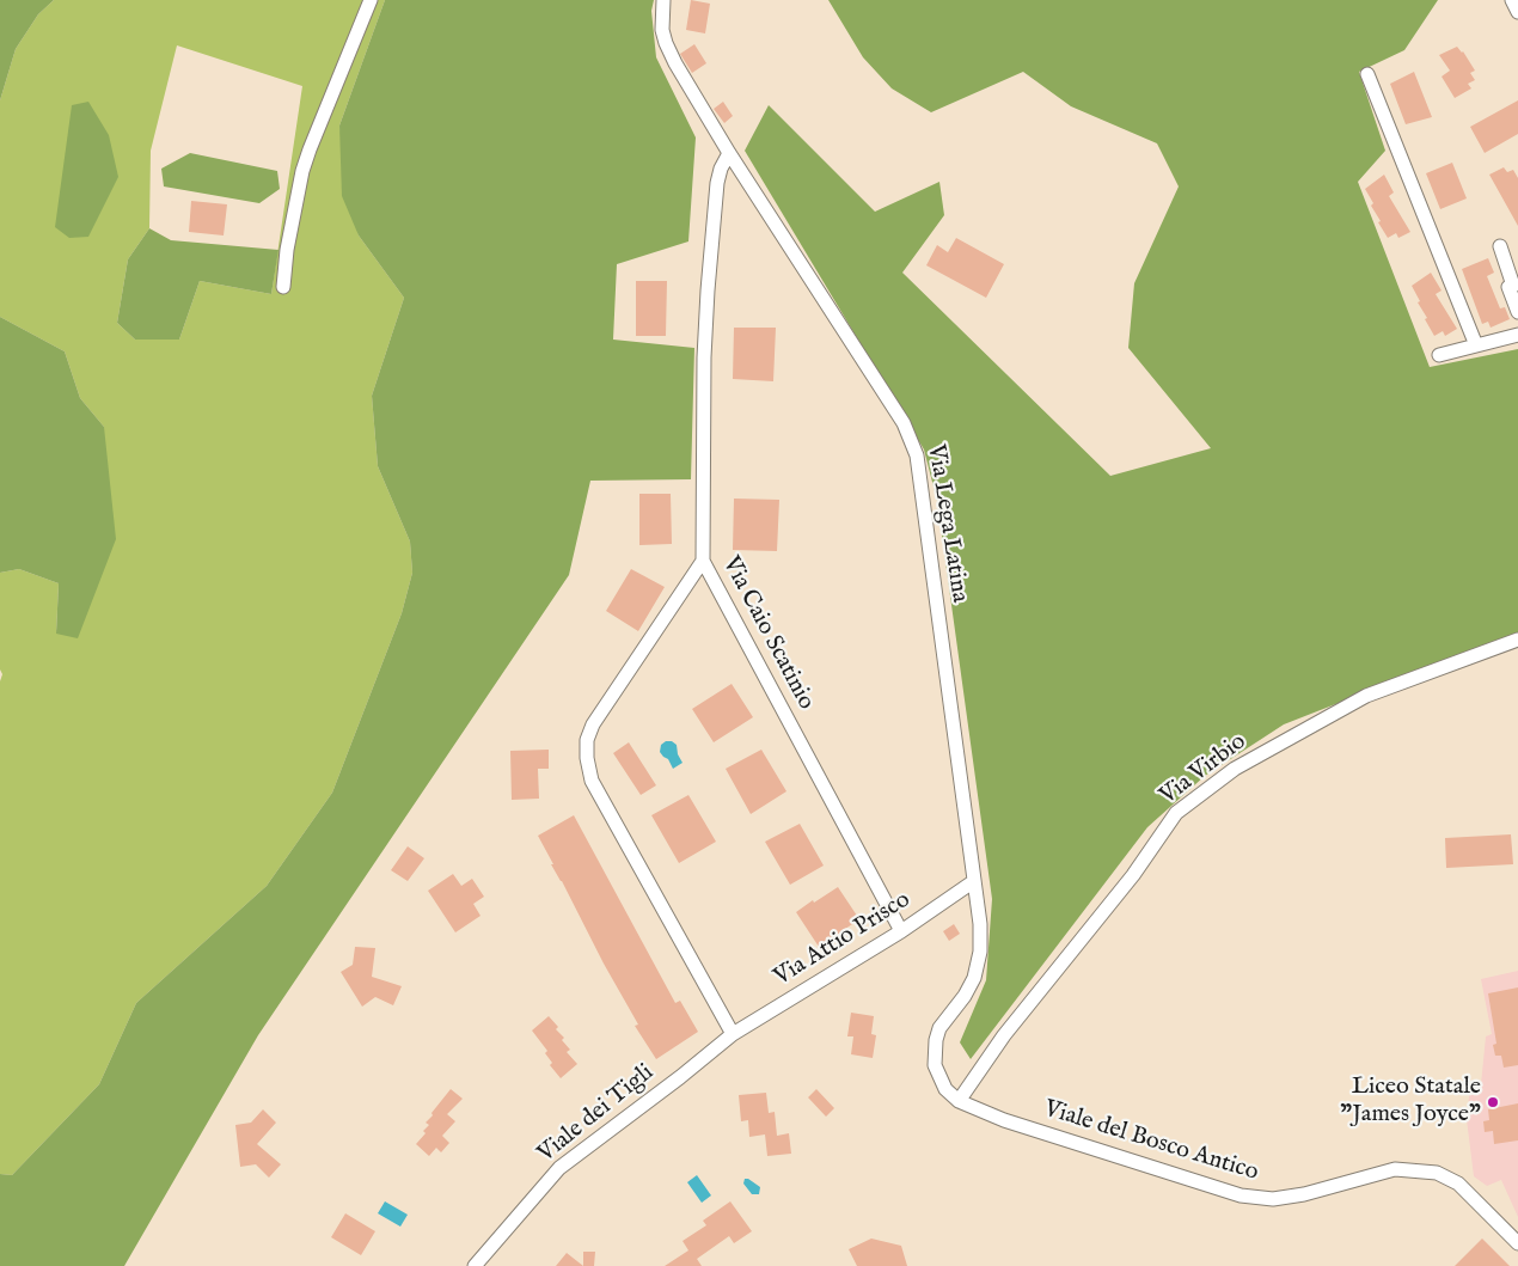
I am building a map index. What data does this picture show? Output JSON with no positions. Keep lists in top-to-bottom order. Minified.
{"streets":{"street":["Via Lega Latina","Via Caio Scatinio","Via Virbio","Via Attio Prisco","Viale dei Tigli","Viale del Bosco Antico"]},"crossings":[["Via Lega Latina","Via Caio Scatinio"],["Via Lega Latina","Via Virbio"],["Via Lega Latina","Via Attio Prisco"],["Via Lega Latina","Viale del Bosco Antico"],["Via Caio Scatinio","Via Attio Prisco"],["Via Virbio","Viale del Bosco Antico"],["Via Attio Prisco","Viale dei Tigli"]],"places":["Liceo Statale \"James Joyce\""]}
